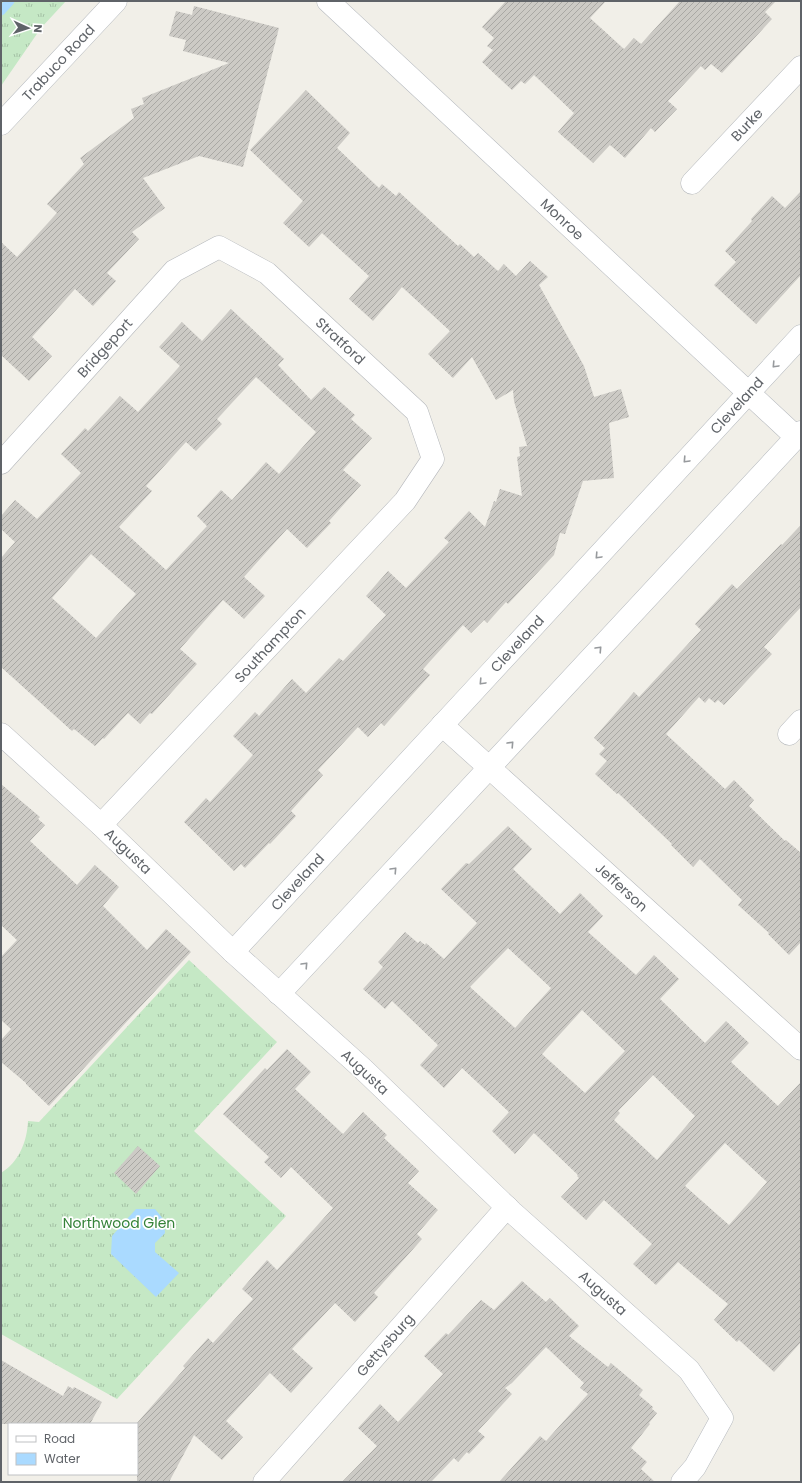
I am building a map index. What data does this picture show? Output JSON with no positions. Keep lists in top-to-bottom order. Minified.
{"streets":{"street":["Trabuco Road","Burke","Monroe","Stratford","Bridgeport","Cleveland","Southampton","Augusta","Jefferson","Gettysburg"]},"crossings":[["Monroe","Cleveland"],["Stratford","Bridgeport"],["Stratford","Southampton"],["Cleveland","Augusta"],["Cleveland","Jefferson"],["Southampton","Augusta"],["Augusta","Gettysburg"]],"parks":["Northwood Glen"],"legend":["Road","Water"],"north":"right"}
